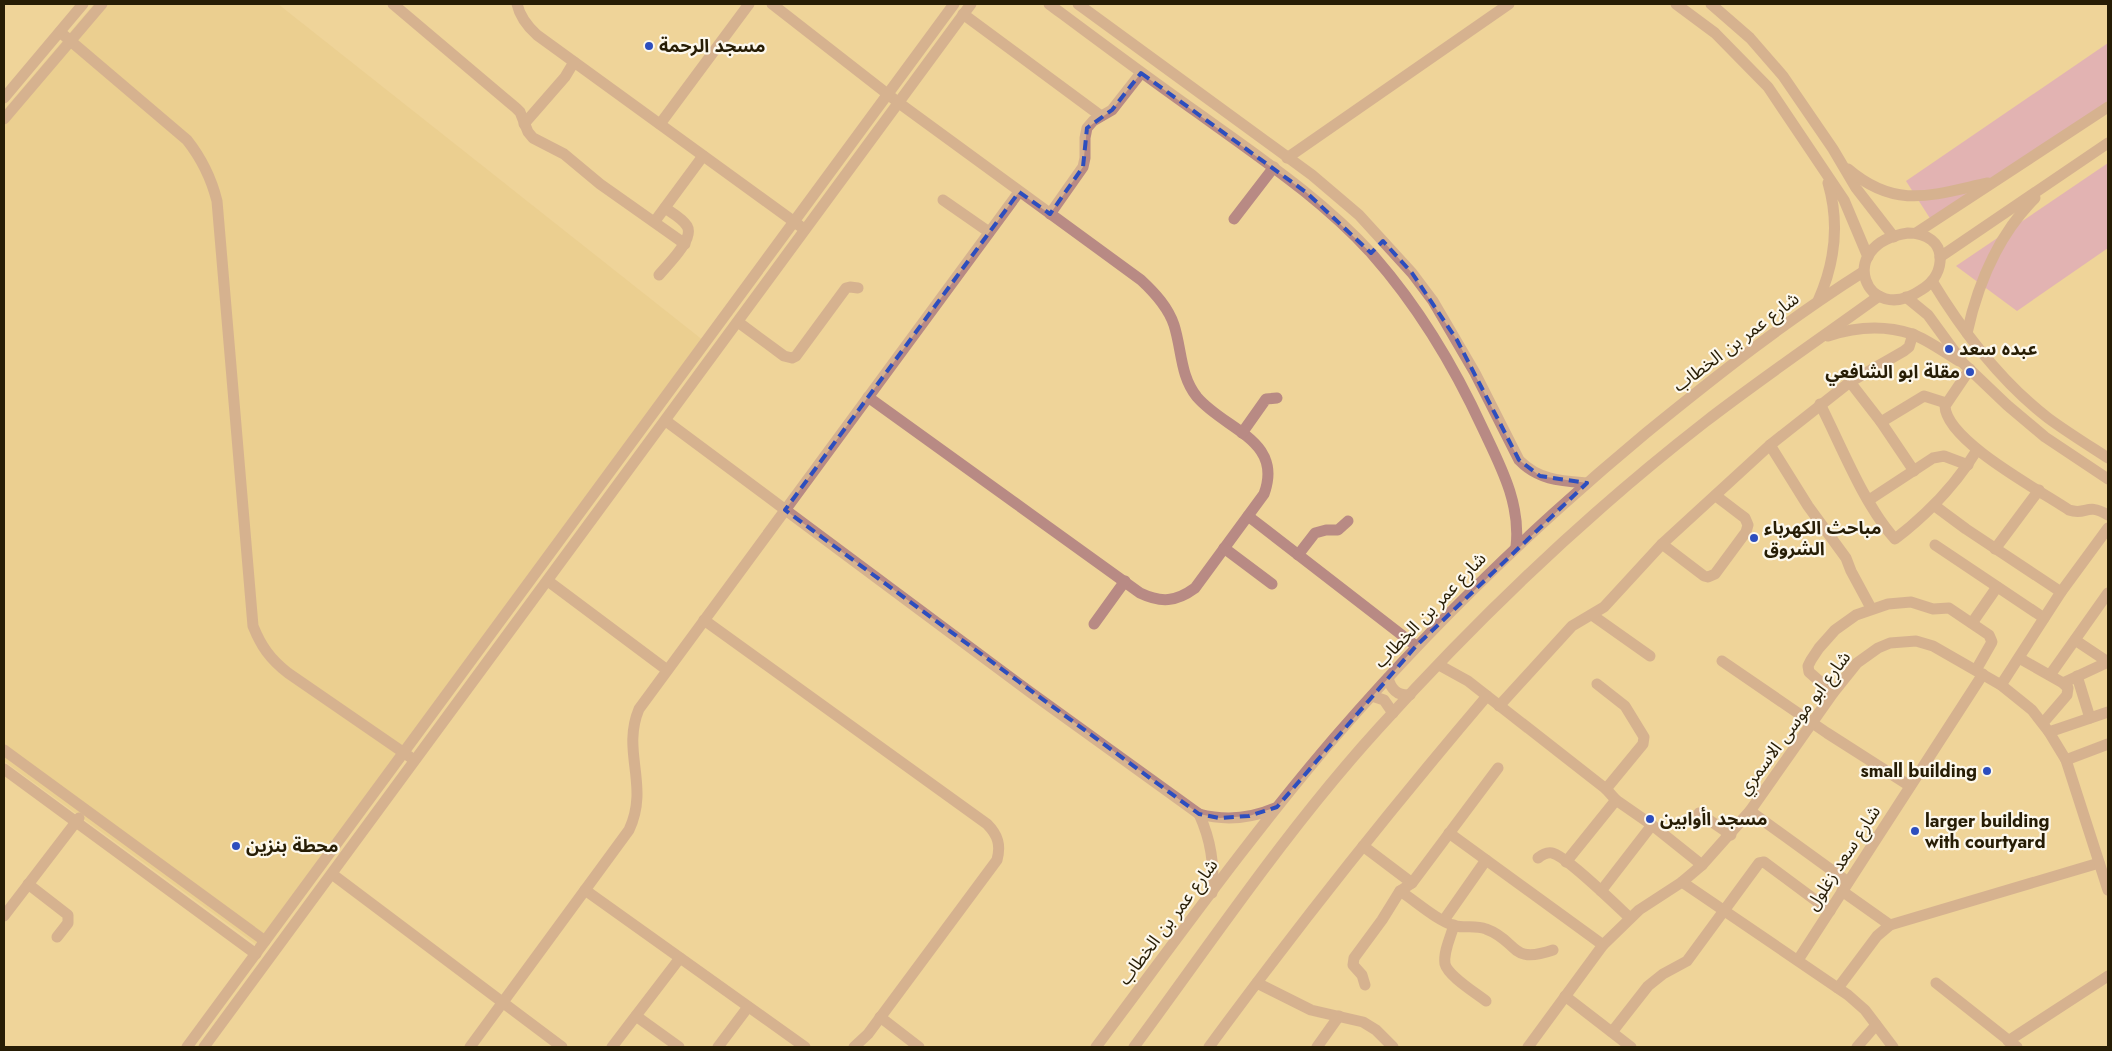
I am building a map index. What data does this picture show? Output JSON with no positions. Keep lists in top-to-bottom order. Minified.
{"streets":{"street":["شارع عمر بن الخطاب","شارع ابو موسى الاسمري","شارع سعد زغلول"]},"crossings":[["شارع ابو موسى الاسمري","شارع سعد زغلول"]],"places":["مسجد الرحمة","عبده سعد","مقلة ابو الشافعي","مباحث الكهرباء الشروق","small building","مسجد اأوابين","larger building with courtyard","محطة بنزين"]}
